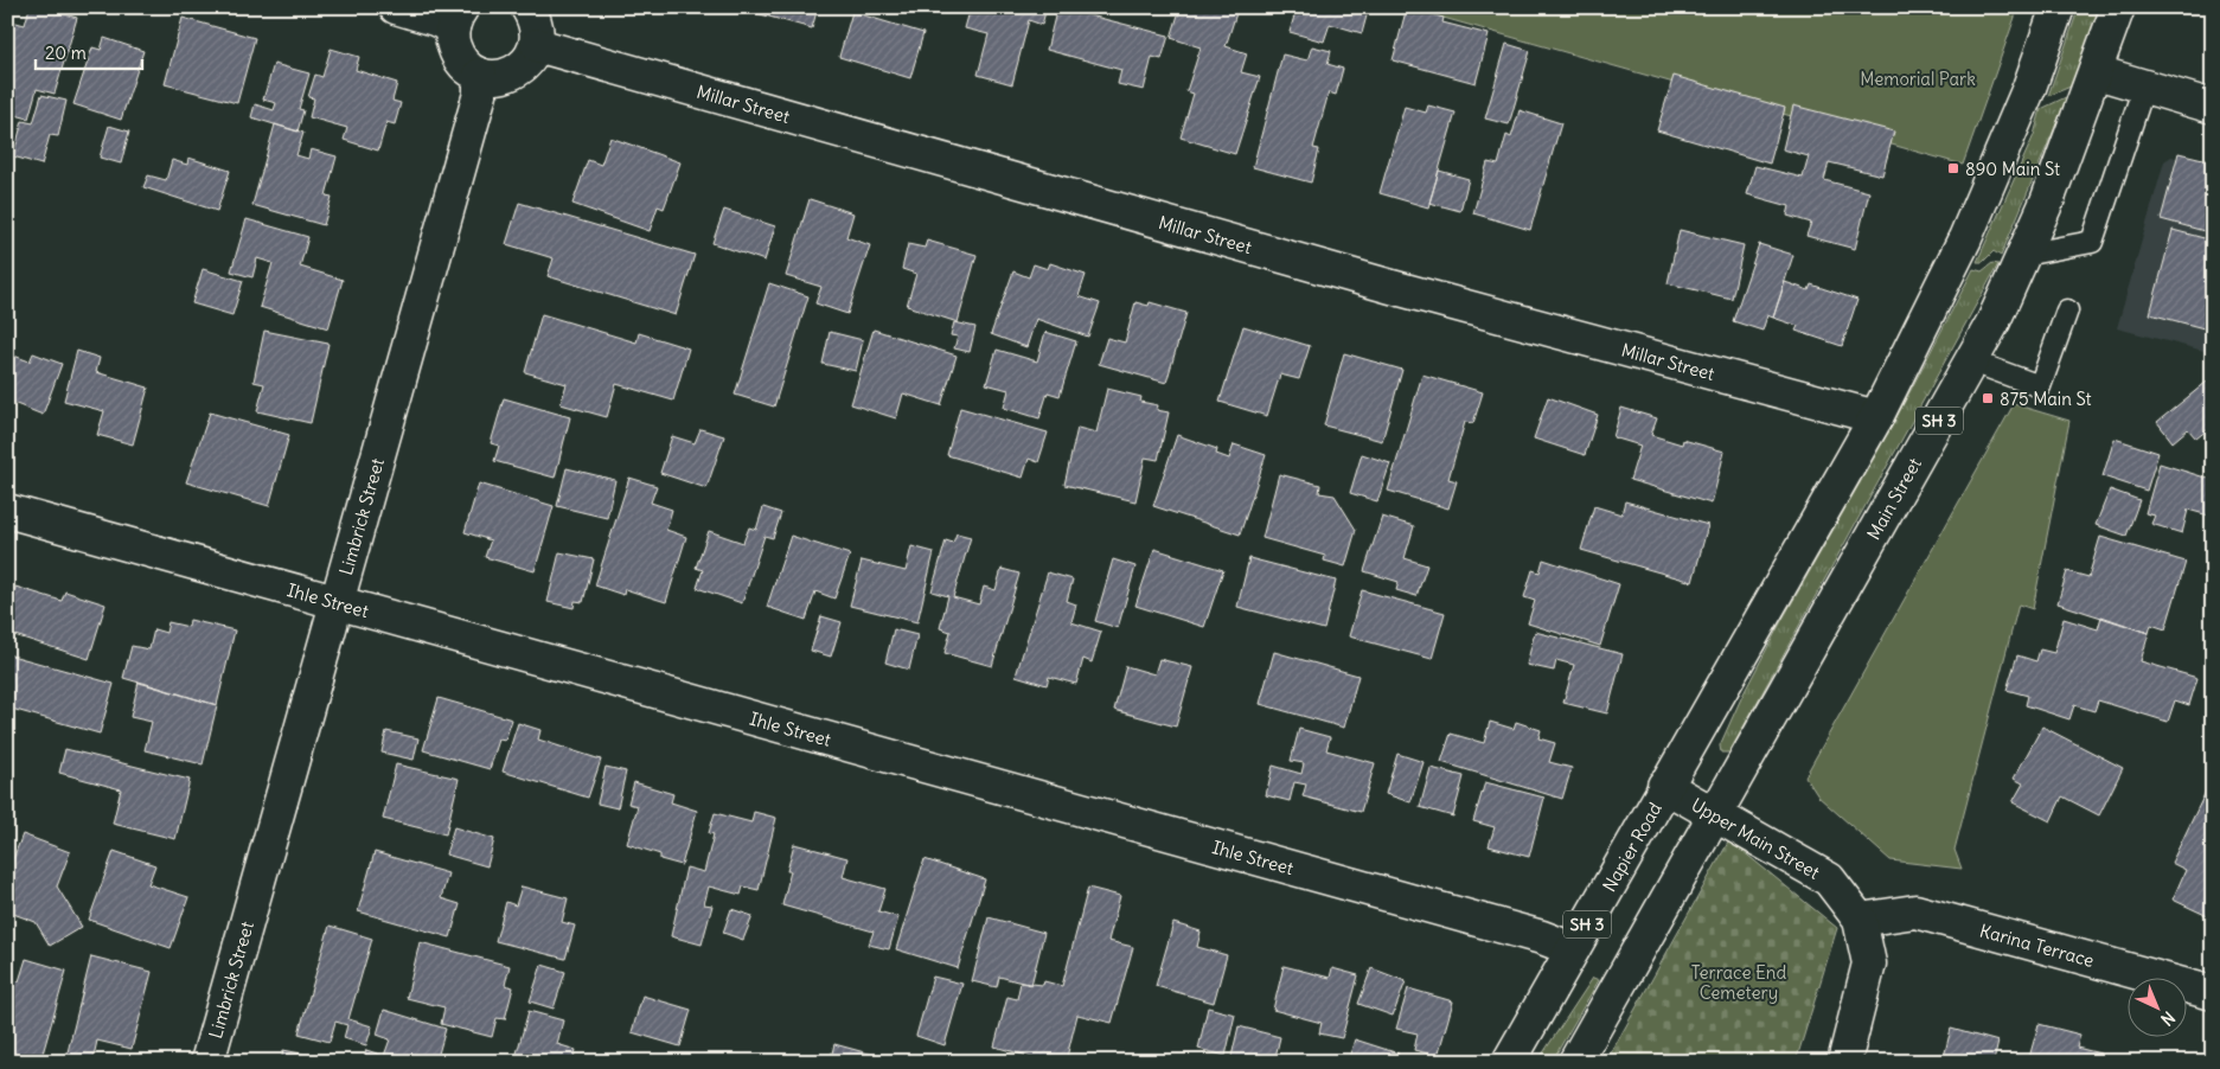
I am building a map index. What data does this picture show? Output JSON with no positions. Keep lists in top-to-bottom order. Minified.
{"streets":{"main road":["Millar Street","SH 3","Main Street","Limbrick Street","Ihle Street","Upper Main Street","Napier Road","Karina Terrace"]},"crossings":[["Millar Street","SH 3"],["SH 3","Main Street"],["SH 3","Upper Main Street"],["SH 3","Napier Road"],["Main Street","Upper Main Street"],["Limbrick Street","Ihle Street"],["Ihle Street","Napier Road"],["Upper Main Street","Napier Road"],["Upper Main Street","Karina Terrace"]],"parks":["Memorial Park","Terrace End Cemetery"],"places":{"transit":["890 Main St","875 Main St"]},"scale_bar":"20 m","north":"bottom right"}
